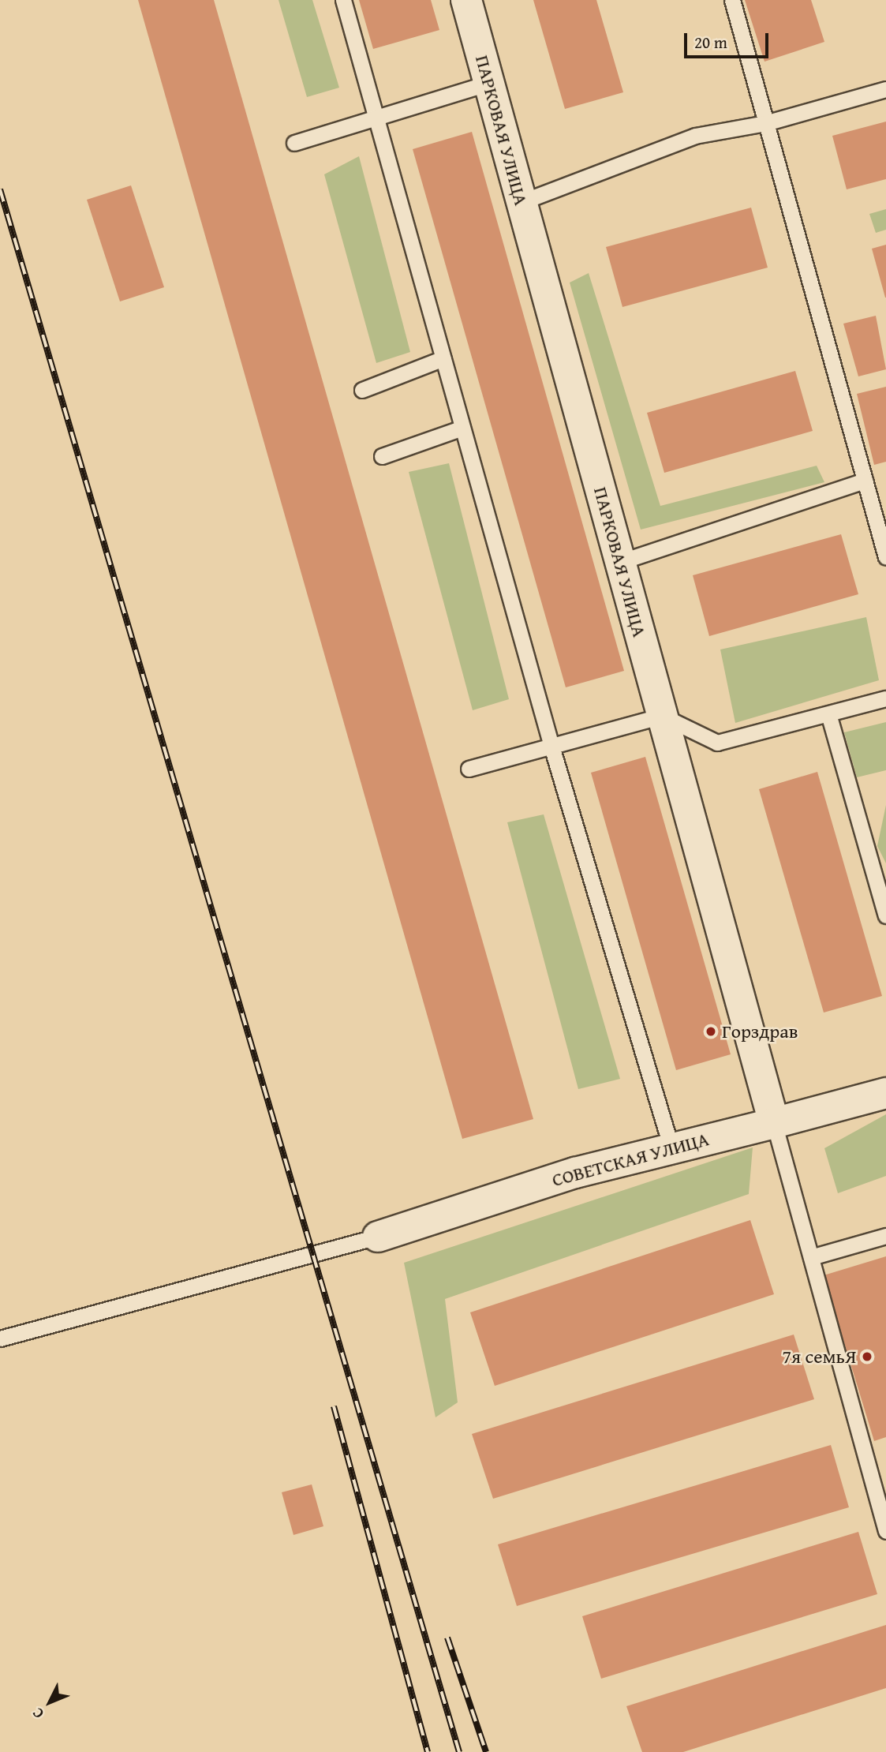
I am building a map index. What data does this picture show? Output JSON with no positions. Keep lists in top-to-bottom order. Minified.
{"streets":{"street":["ПАРКОВАЯ УЛИЦА","СОВЕТСКАЯ УЛИЦА"]},"crossings":[["ПАРКОВАЯ УЛИЦА","СОВЕТСКАЯ УЛИЦА"]],"places":["Горздрав","7я семьЯ"],"scale_bar":"20 m","north":"bottom left"}
